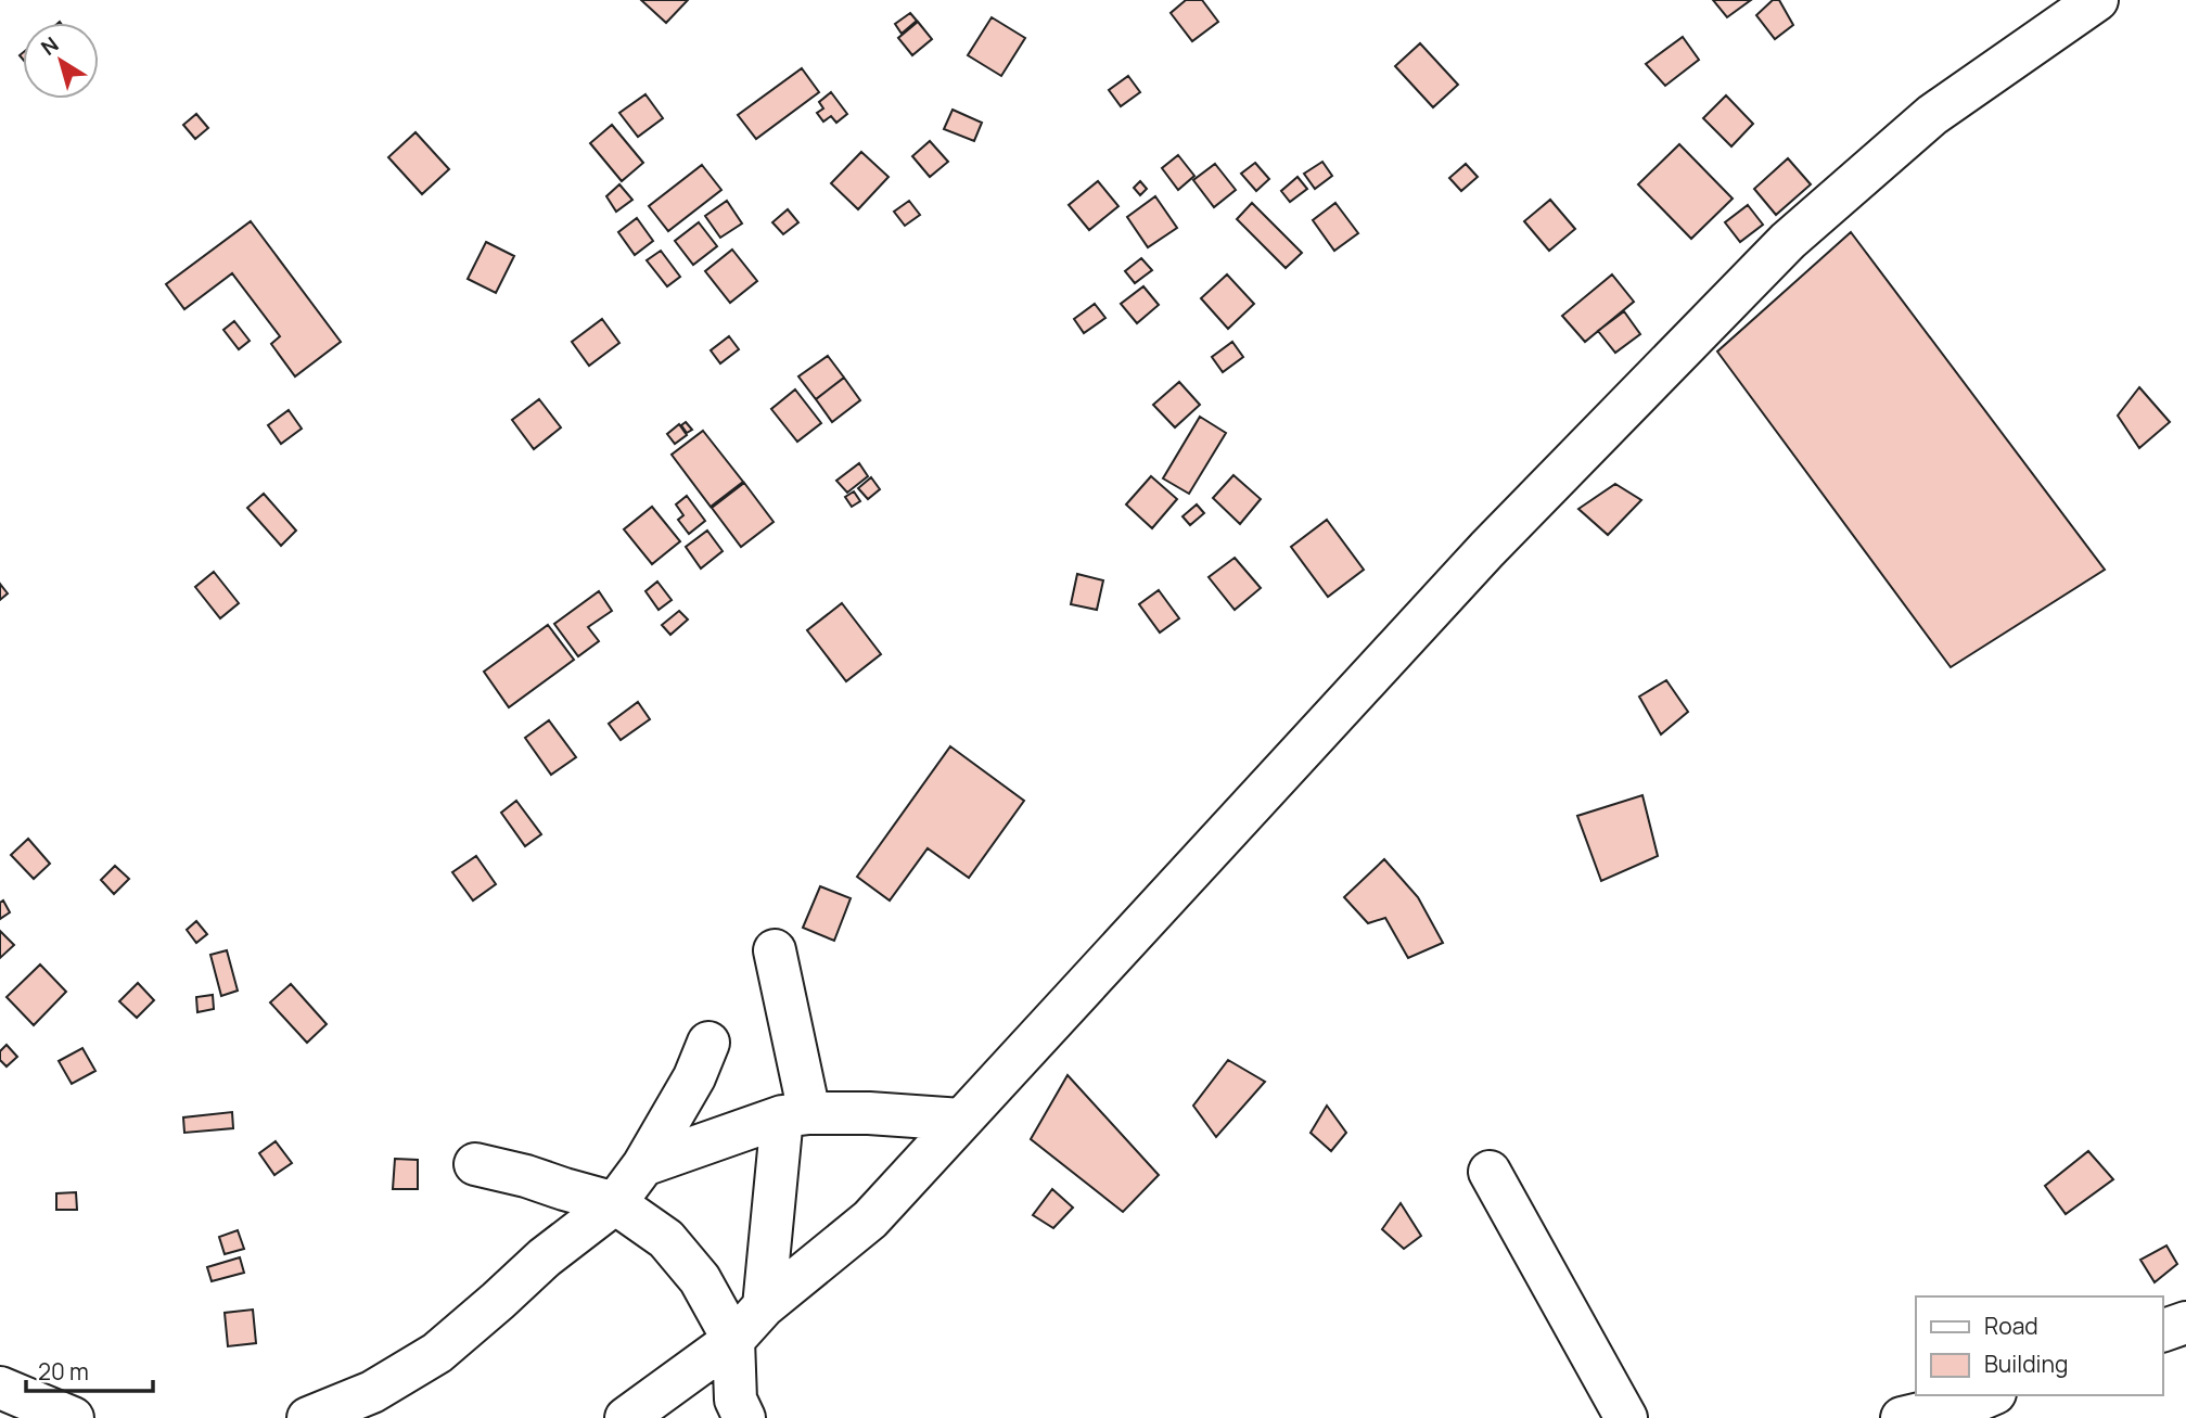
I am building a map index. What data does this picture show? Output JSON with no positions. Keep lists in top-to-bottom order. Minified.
{"legend":["Road","Building"],"scale_bar":"20 m","north":"top left"}
